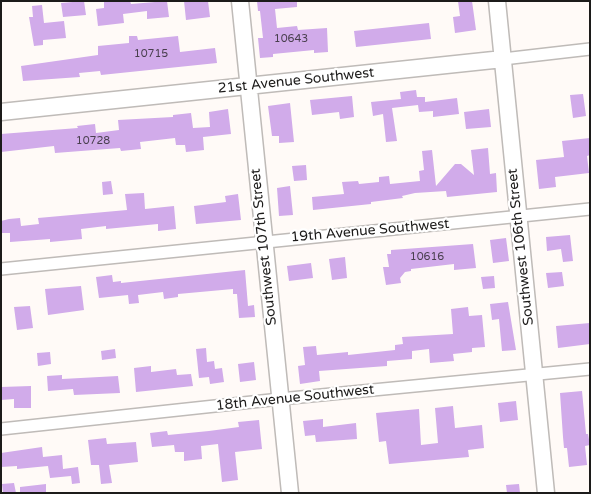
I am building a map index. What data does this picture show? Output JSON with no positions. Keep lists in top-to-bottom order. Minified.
{"streets":{"street":["21st Avenue Southwest","19th Avenue Southwest","Southwest 107th Street","Southwest 106th Street","18th Avenue Southwest"]},"crossings":[["21st Avenue Southwest","Southwest 107th Street"],["21st Avenue Southwest","Southwest 106th Street"],["19th Avenue Southwest","Southwest 107th Street"],["19th Avenue Southwest","Southwest 106th Street"],["Southwest 107th Street","18th Avenue Southwest"],["Southwest 106th Street","18th Avenue Southwest"]],"house_numbers":["10643","10715","10728","10616"]}
